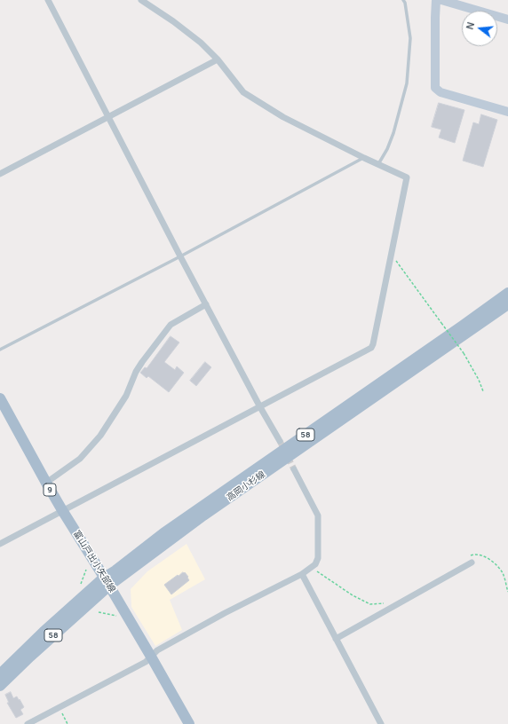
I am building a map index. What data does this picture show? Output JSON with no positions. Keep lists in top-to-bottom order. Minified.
{"streets":{"main road":["58","高岡小杉線","9","富山戸出小矢部線"]},"crossings":[["高岡小杉線","富山戸出小矢部線"]],"north":"left"}
